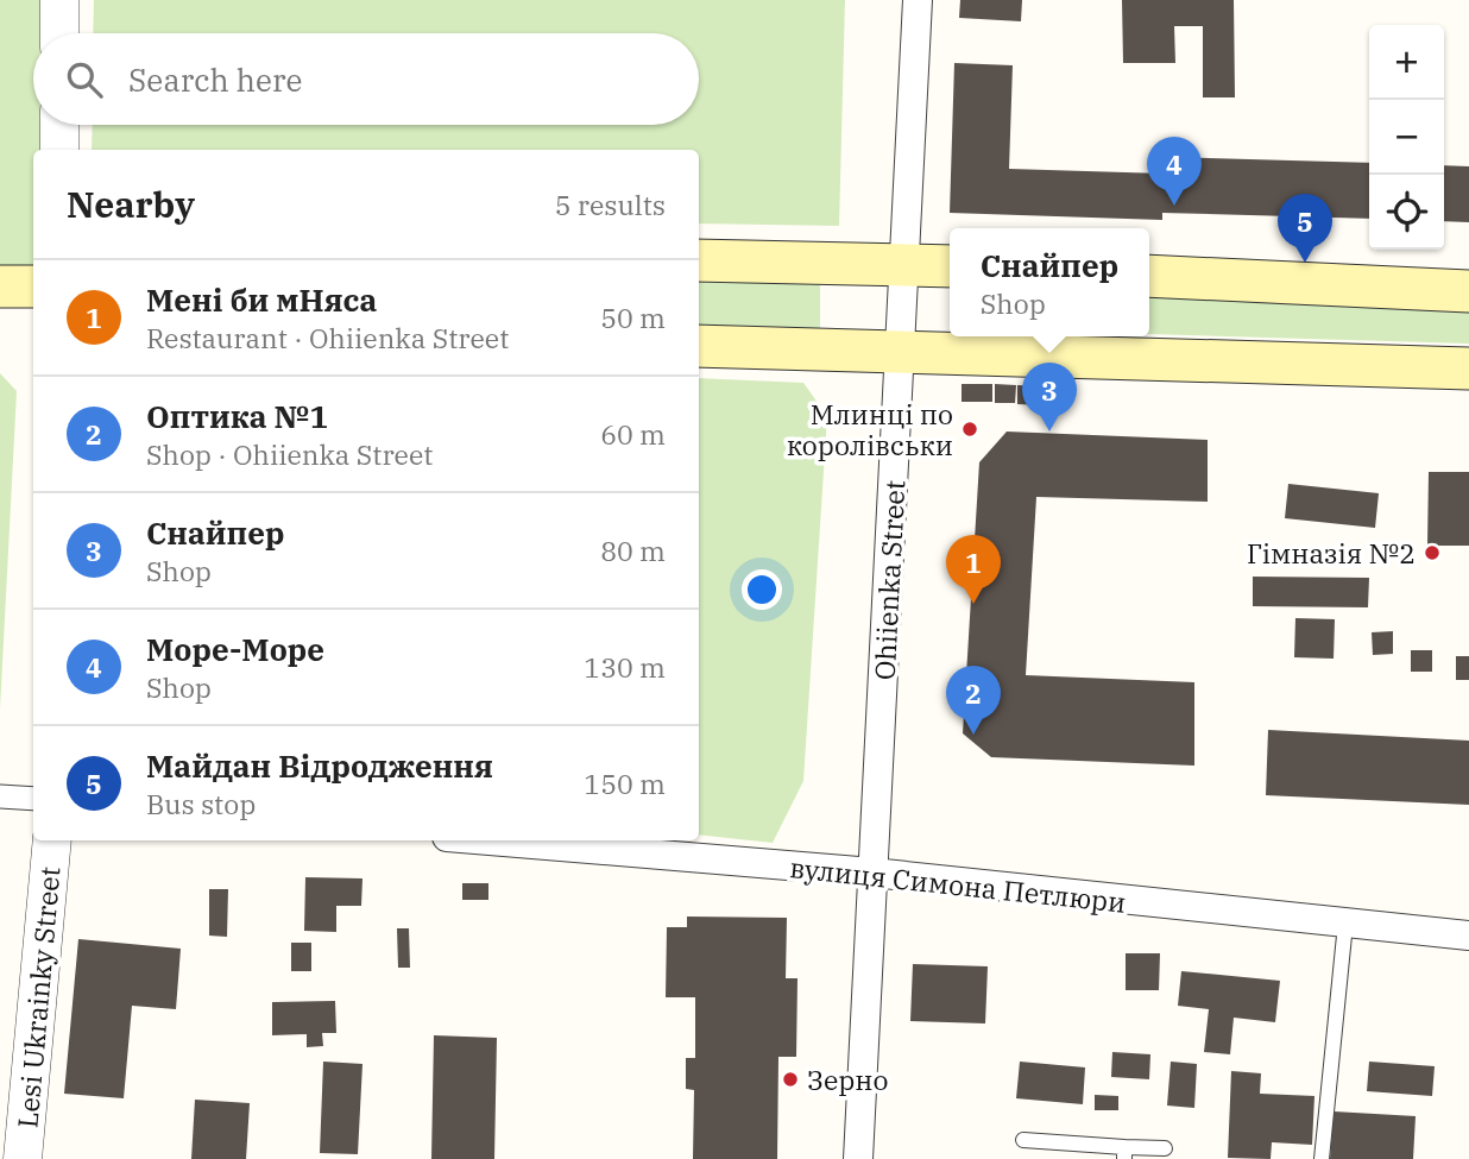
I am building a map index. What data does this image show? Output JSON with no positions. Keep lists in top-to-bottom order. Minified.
{"streets":{"street":["Ohiienka Street","вулиця Симона Петлюри","Lesi Ukrainky Street"]},"crossings":[["Ohiienka Street","вулиця Симона Петлюри"]],"places":["Млинці по королівськи","Гімназія №2","Зерно"],"page":{"map_buttons":["+","−"],"search":"Search here","pins":["4","5","3","1","2"],"heading":["Nearby","5 results"],"popup":["Снайпер","Shop"],"list":[{"mark":"1","name":"Мені би мНяса","note":"Restaurant · Ohiienka Street","value":"50 m"},{"mark":"2","name":"Оптика №1","note":"Shop · Ohiienka Street","value":"60 m"},{"mark":"3","name":"Снайпер","note":"Shop","value":"80 m"},{"mark":"4","name":"Море-Море","note":"Shop","value":"130 m"},{"mark":"5","name":"Майдан Відродження","note":"Bus stop","value":"150 m"}]}}
